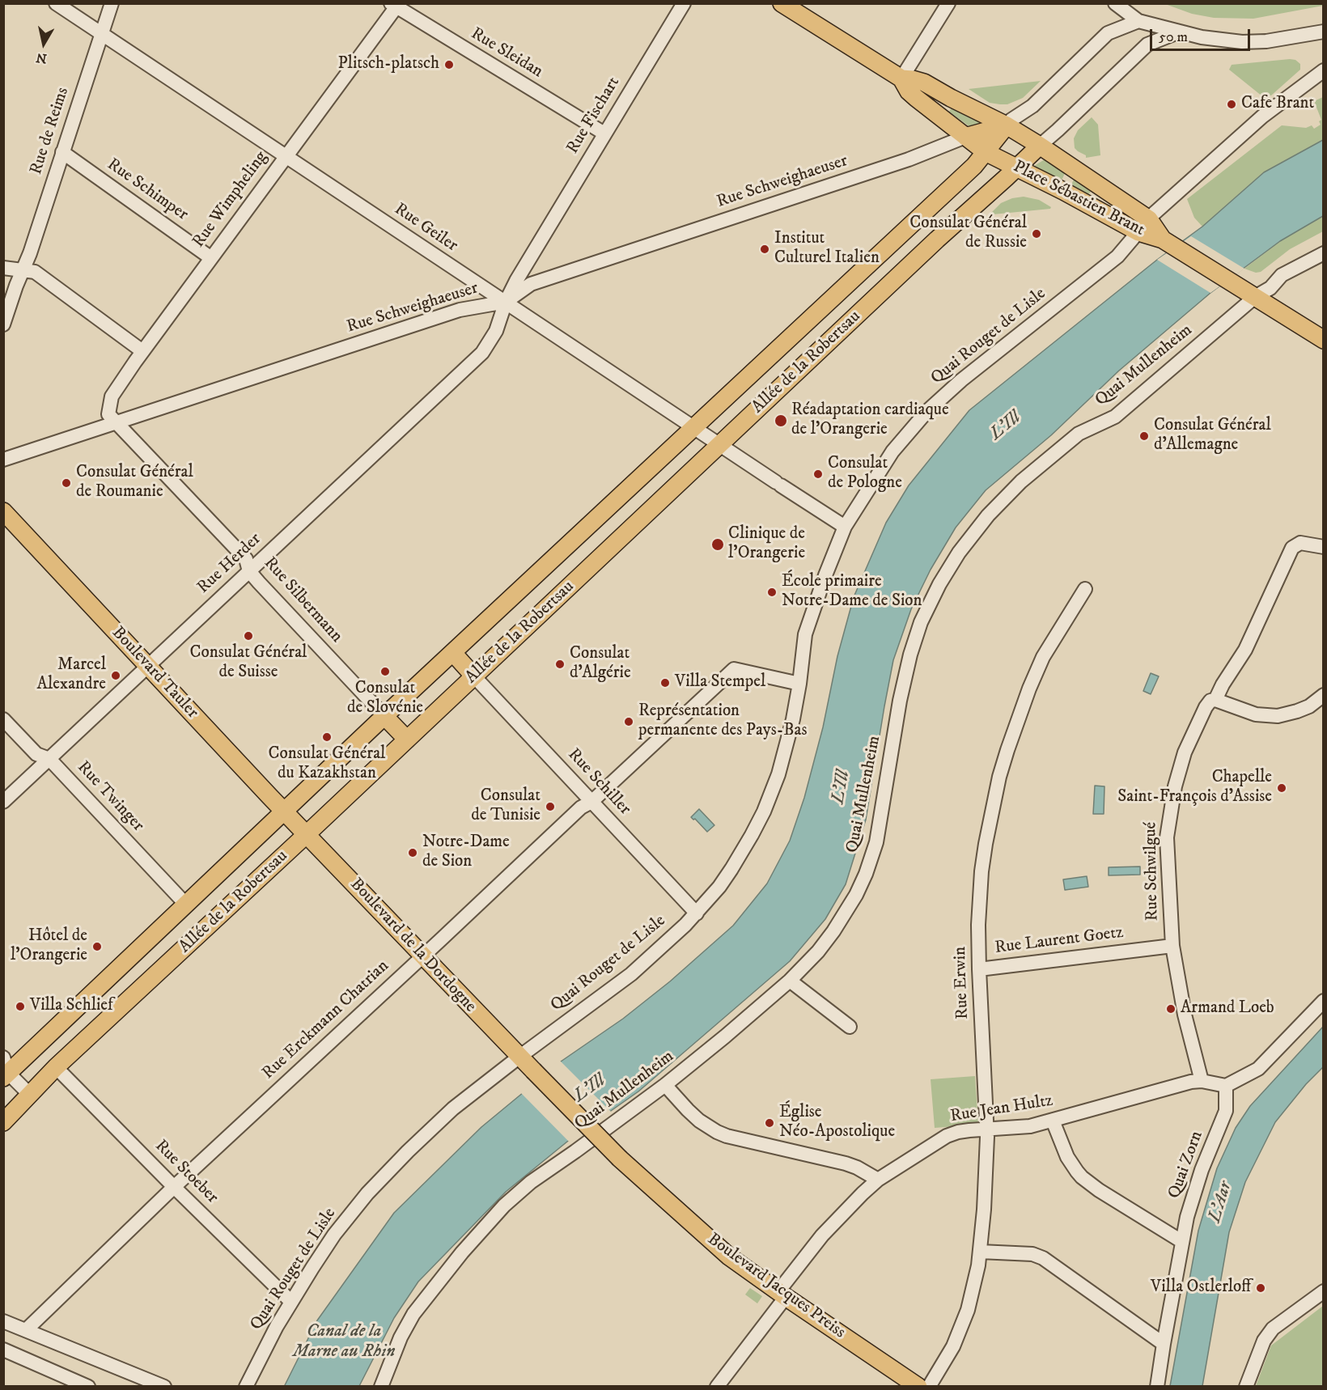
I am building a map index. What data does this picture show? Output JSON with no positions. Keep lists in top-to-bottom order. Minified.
{"streets":{"main road":["Place Sébastien Brant","Allée de la Robertsau","Boulevard Tauler","Boulevard de la Dordogne","Boulevard Jacques Preiss"],"street":["Rue Sleidan","Rue Fischart","Rue de Reims","Rue Schweighaeuser","Rue Schimper","Rue Wimpheling","Rue Geiler","Quai Rouget de Lisle","Quai Mullenheim","Rue Herder","Rue Silbermann","Rue Schiller","Rue Twinger","Rue Schwilgué","Rue Laurent Goetz","Rue Erwin","Rue Erckmann Chatrian","Rue Jean Hultz","Quai Zorn","Rue Stoeber"]},"crossings":[["Rue Sleidan","Rue Fischart"],["Rue Sleidan","Rue Wimpheling"],["Rue Fischart","Rue Schweighaeuser"],["Rue Fischart","Rue Geiler"],["Rue Fischart","Rue Herder"],["Rue de Reims","Rue Schimper"],["Rue de Reims","Rue Geiler"],["Rue Schweighaeuser","Place Sébastien Brant"],["Rue Schweighaeuser","Rue Wimpheling"],["Rue Schweighaeuser","Rue Geiler"],["Rue Schweighaeuser","Rue Herder"],["Rue Schweighaeuser","Rue Silbermann"],["Rue Schimper","Rue Wimpheling"],["Place Sébastien Brant","Quai Rouget de Lisle"],["Place Sébastien Brant","Allée de la Robertsau"],["Place Sébastien Brant","Quai Mullenheim"],["Rue Wimpheling","Rue Geiler"],["Rue Wimpheling","Rue Silbermann"],["Rue Geiler","Quai Rouget de Lisle"],["Rue Geiler","Allée de la Robertsau"],["Rue Geiler","Rue Herder"],["Quai Rouget de Lisle","Rue Schiller"],["Quai Rouget de Lisle","Boulevard de la Dordogne"],["Quai Rouget de Lisle","Rue Erckmann Chatrian"],["Quai Rouget de Lisle","Rue Stoeber"],["Allée de la Robertsau","Rue Silbermann"],["Allée de la Robertsau","Boulevard Tauler"],["Allée de la Robertsau","Rue Schiller"],["Allée de la Robertsau","Rue Twinger"],["Allée de la Robertsau","Boulevard de la Dordogne"],["Allée de la Robertsau","Rue Stoeber"],["Rue Herder","Rue Silbermann"],["Rue Herder","Boulevard Tauler"],["Rue Herder","Rue Twinger"],["Boulevard Tauler","Boulevard de la Dordogne"],["Rue Schiller","Rue Erckmann Chatrian"],["Rue Schwilgué","Rue Laurent Goetz"],["Rue Schwilgué","Rue Jean Hultz"],["Rue Laurent Goetz","Rue Erwin"],["Boulevard de la Dordogne","Rue Erckmann Chatrian"],["Boulevard de la Dordogne","Boulevard Jacques Preiss"],["Rue Erwin","Rue Jean Hultz"],["Rue Erckmann Chatrian","Rue Stoeber"],["Rue Jean Hultz","Boulevard Jacques Preiss"]],"water":["L'Ill","L'Aar","Canal de la Marne au Rhin"],"places":["Plitsch-platsch","Cafe Brant","Consulat Général de Russie","Institut Culturel Italien","Réadaptation cardiaque de l'Orangerie","Consulat Général d'Allemagne","Consulat de Pologne","Consulat Général de Roumanie","Clinique de l'Orangerie","École primaire Notre-Dame de Sion","Consulat Général de Suisse","Consulat d'Algérie","Consulat de Slovénie","Marcel Alexandre","Villa Stempel","Représentation permanente des Pays-Bas","Consulat Général du Kazakhstan","Chapelle Saint-François d'Assise","Consulat de Tunisie","Notre-Dame de Sion","Hôtel de l'Orangerie","Villa Schlief","Armand Loeb","Église Néo-Apostolique","Villa Ostlerloff"],"scale_bar":"50 m","north":"bottom"}
